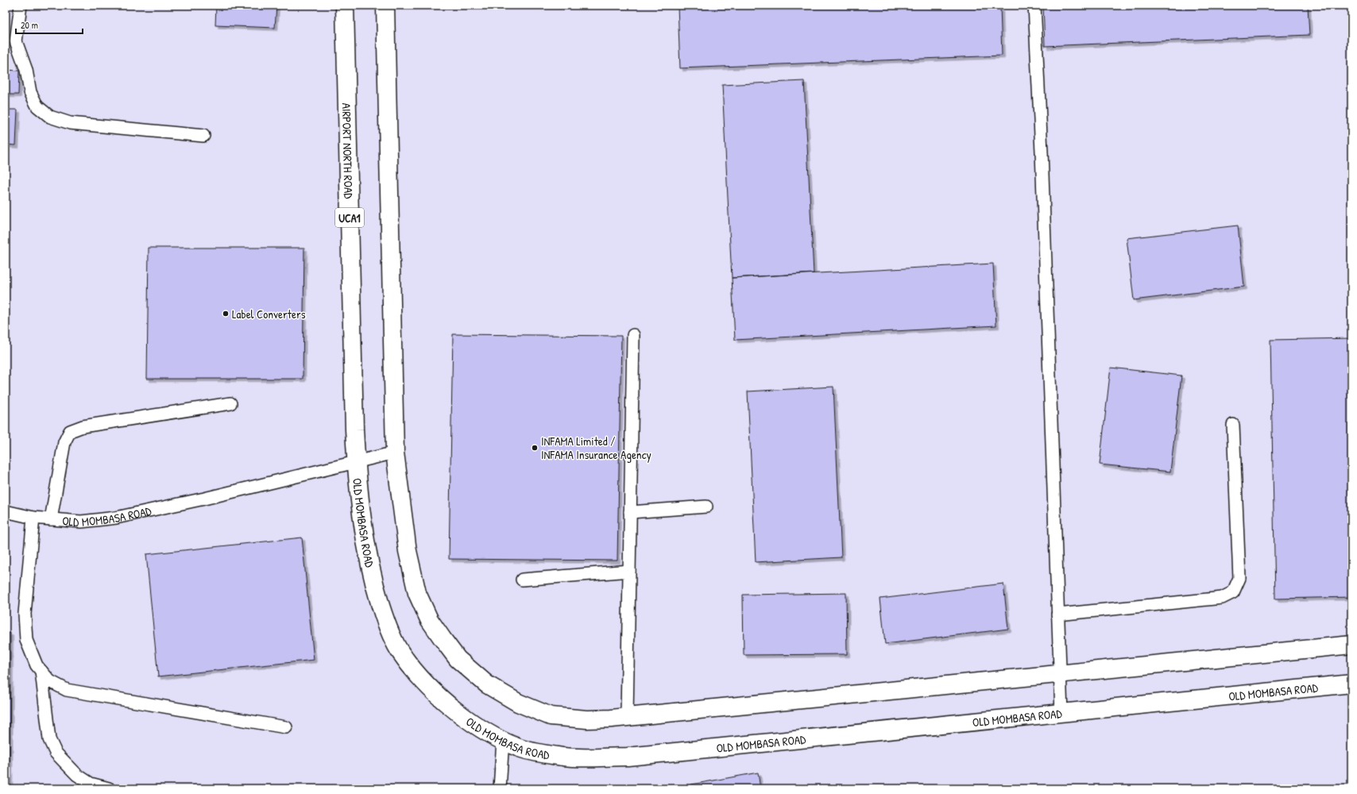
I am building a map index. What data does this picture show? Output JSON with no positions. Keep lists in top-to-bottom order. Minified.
{"streets":{"main road":["AIRPORT NORTH ROAD","UCA1","OLD MOMBASA ROAD"]},"crossings":[["AIRPORT NORTH ROAD","OLD MOMBASA ROAD"]],"places":["Label Converters","INFAMA Limited / INFAMA Insurance Agency"],"scale_bar":"20 m"}
